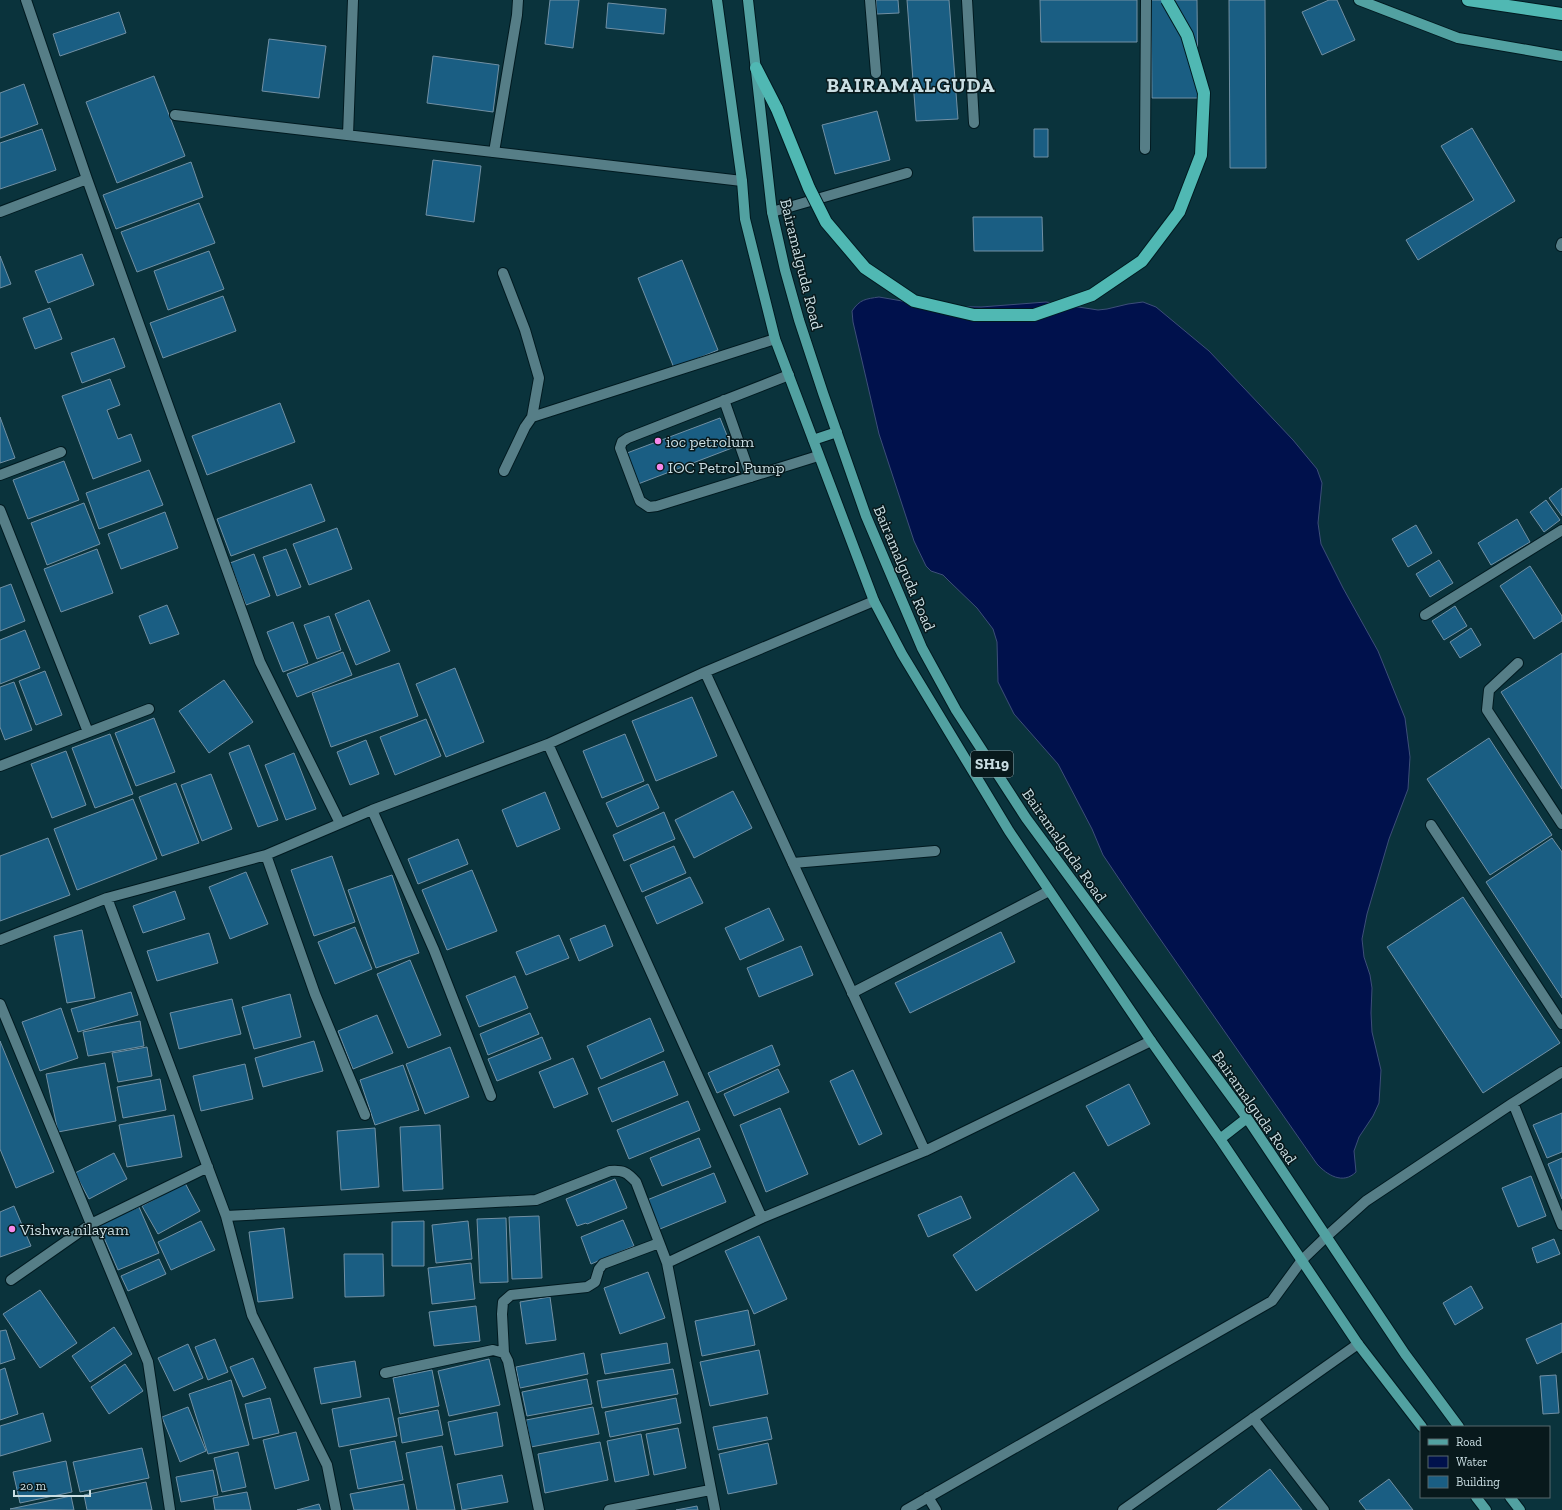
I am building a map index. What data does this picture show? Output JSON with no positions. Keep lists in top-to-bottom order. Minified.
{"streets":{"main road":["Bairamalguda Road","SH19"]},"districts":["BAIRAMALGUDA"],"places":["ioc petrolum","IOC Petrol Pump","Vishwa nilayam"],"legend":["Road","Water","Building"],"scale_bar":"20 m"}
